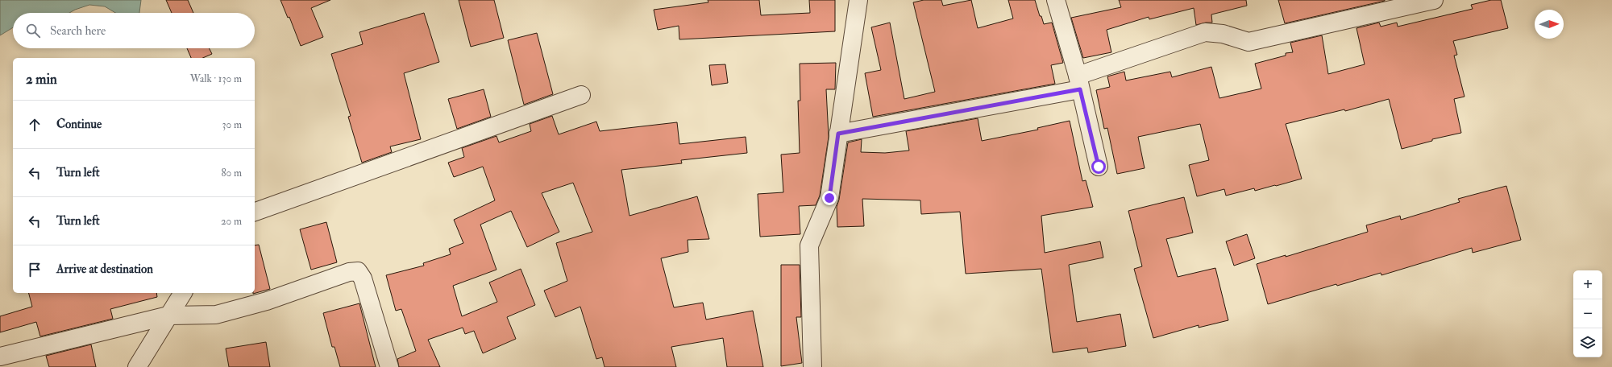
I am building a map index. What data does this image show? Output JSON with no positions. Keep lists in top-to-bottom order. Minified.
{"north":"right","page":{"search":"Search here","heading":["2 min","Walk · 130 m"],"list":[["Continue","30 m"],["Turn left","80 m"],["Turn left","20 m"],"Arrive at destination"],"map_buttons":["+","−"]}}
